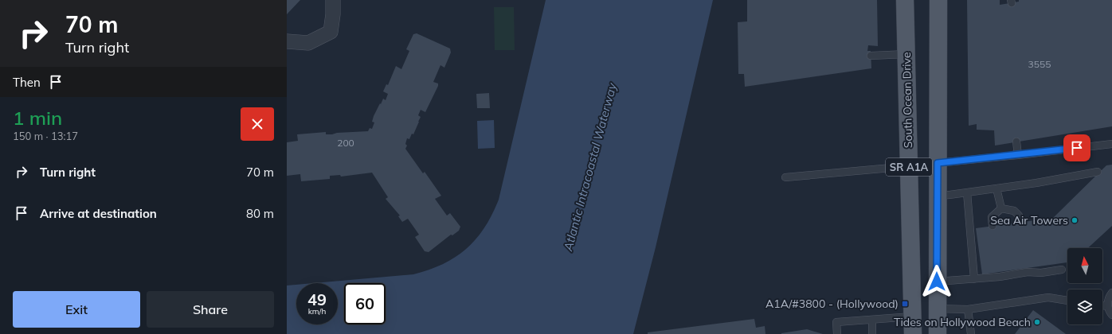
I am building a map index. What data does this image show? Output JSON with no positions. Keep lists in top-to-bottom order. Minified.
{"streets":{"main road":["South Ocean Drive","SR A1A"]},"water":["Atlantic Intracoastal Waterway"],"places":{"other":["Sea Air Towers","Tides on Hollywood Beach"],"transit":["A1A/#3800 - (Hollywood)"]},"house_numbers":["3555","200"],"north":"top","page":{"turn":["70 m","Turn right"],"then":"Then","heading":["1 min","150 m · 13:17"],"list":[{"name":"Turn right","value":"70 m"},{"name":"Arrive at destination","value":"80 m"}],"speed":"49 km/h","limit":"60","buttons":["Exit","Share"]}}
